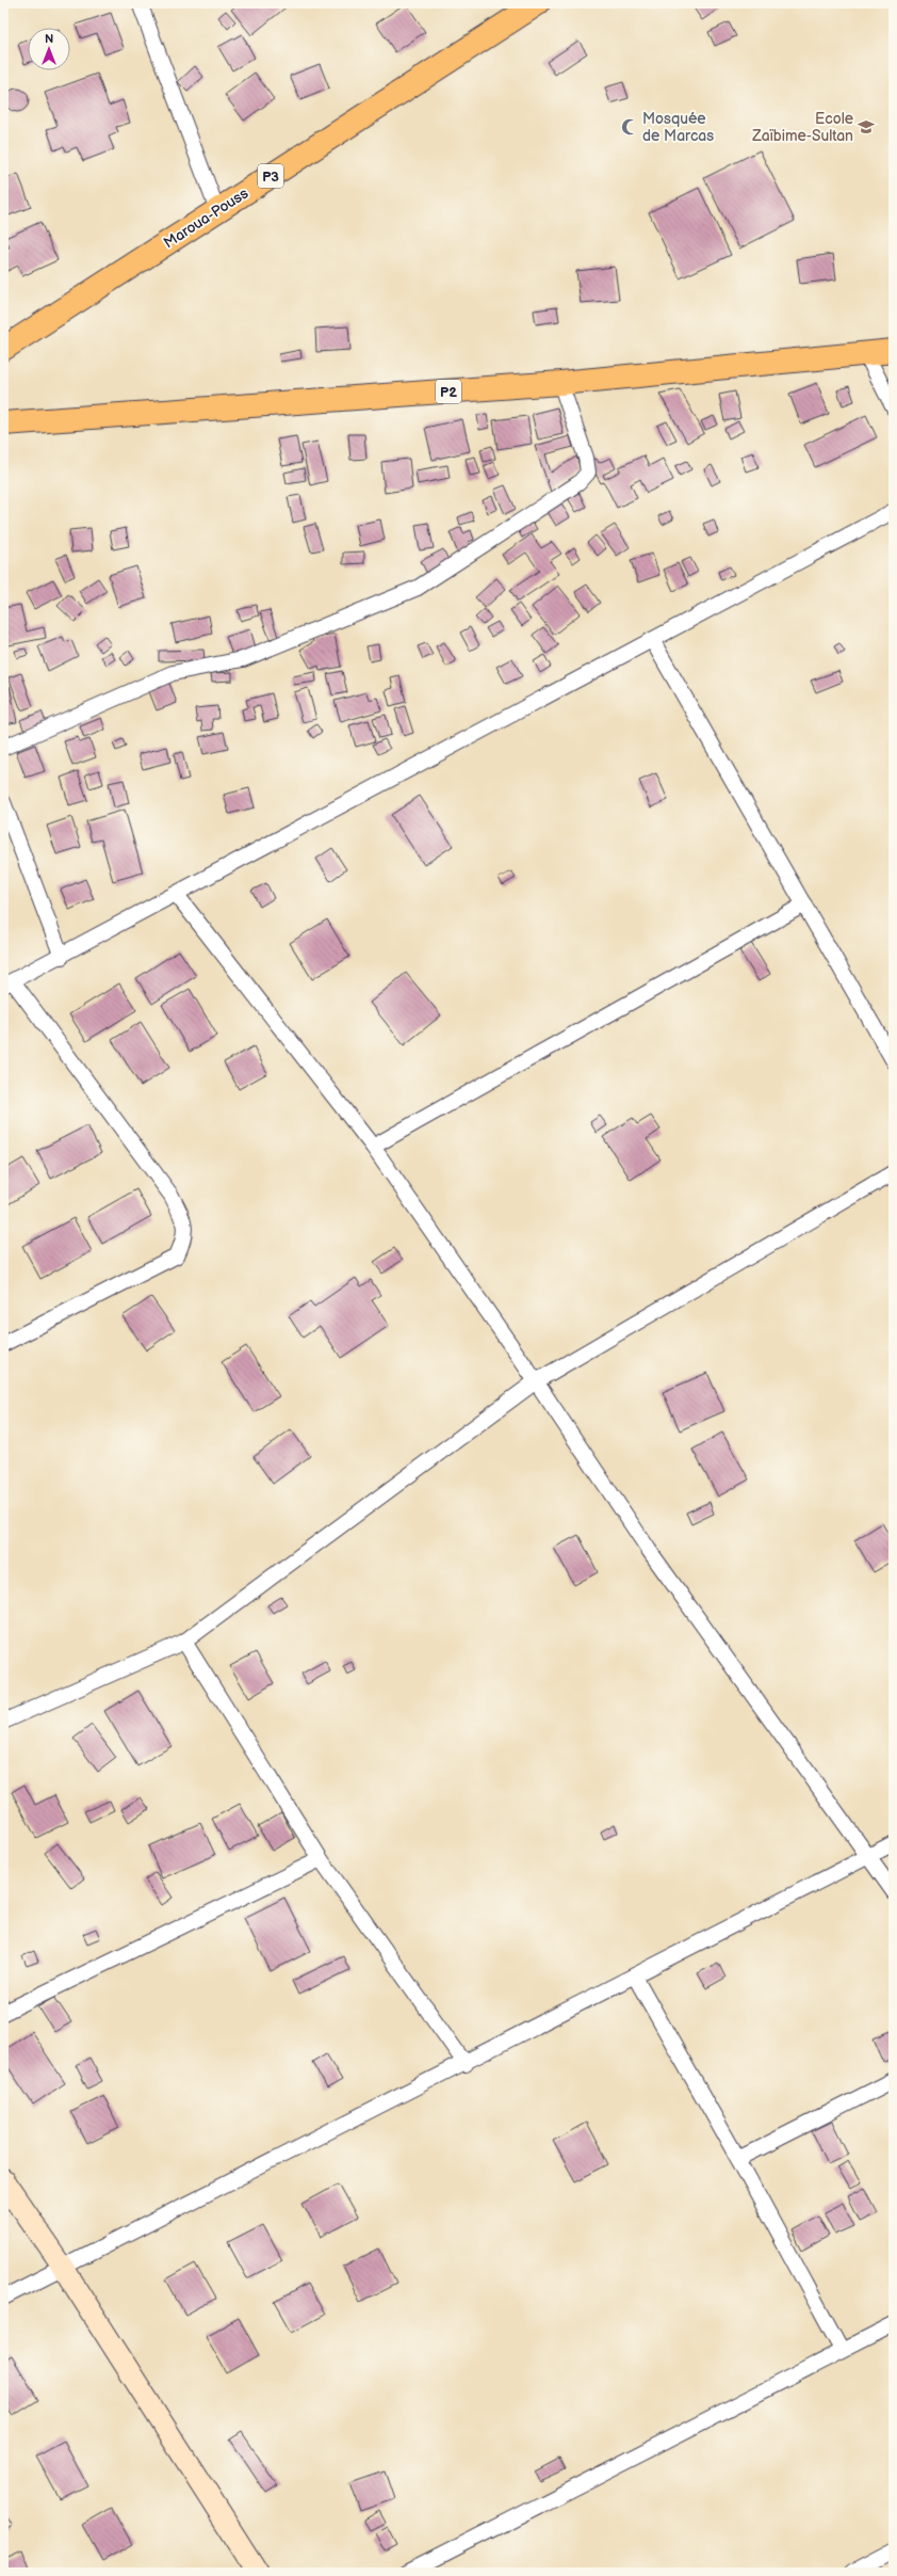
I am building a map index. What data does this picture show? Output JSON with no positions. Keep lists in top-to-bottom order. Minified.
{"streets":{"main road":["P3","Maroua-Pouss","P2"]},"places":{"mosque":["Mosquée de Marcas"],"school or university":["Ecole Zaïbime-Sultan"]},"north":"top"}
